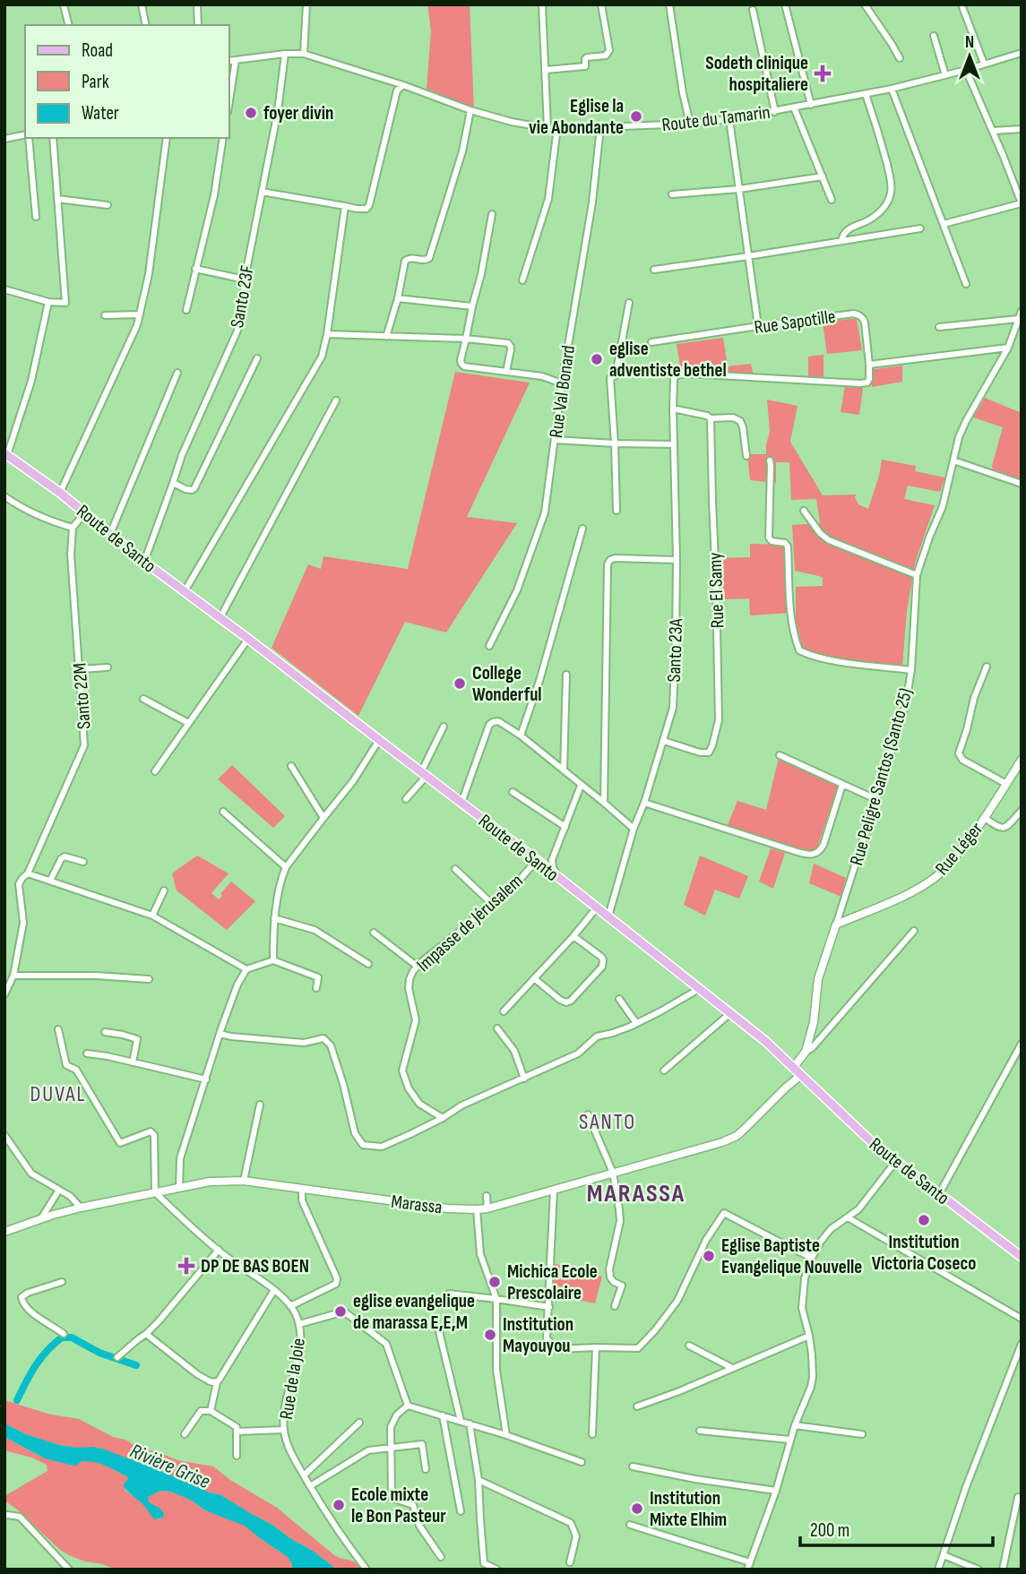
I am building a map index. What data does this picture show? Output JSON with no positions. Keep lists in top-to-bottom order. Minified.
{"streets":{"main road":["Route de Santo","Rue Peligre Santos (Santo 25)","Rue Léger","Marassa"],"street":["Route du Tamarin","Santo 23F","Rue Sapotille","Rue Val Bonard","Rue El Samy","Santo 23A","Santo 22M","Impasse de Jérusalem","Rue de la Joie"]},"crossings":[["Route du Tamarin","Santo 23F"],["Route du Tamarin","Rue Val Bonard"],["Santo 23F","Route de Santo"],["Rue Sapotille","Santo 23A"],["Route de Santo","Santo 23A"],["Route de Santo","Rue Peligre Santos (Santo 25)"],["Route de Santo","Impasse de Jérusalem"],["Route de Santo","Marassa"],["Rue El Samy","Santo 23A"],["Rue Peligre Santos (Santo 25)","Rue Léger"],["Marassa","Rue de la Joie"]],"districts":["DUVAL","SANTO","MARASSA"],"water":["Rivière Grise"],"places":{"health":["Sodeth clinique hospitaliere","DP DE BAS BOEN"],"other":["foyer divin","Eglise la vie Abondante","eglise adventiste bethel","College Wonderful","Institution Victoria Coseco","Eglise Baptiste Evangelique Nouvelle","Michica Ecole Prescolaire","eglise evangelique de marassa E,E,M","Institution Mayouyou","Ecole mixte le Bon Pasteur","Institution Mixte Elhim"]},"legend":["Road","Park","Water"],"scale_bar":"200 m","north":"top"}
